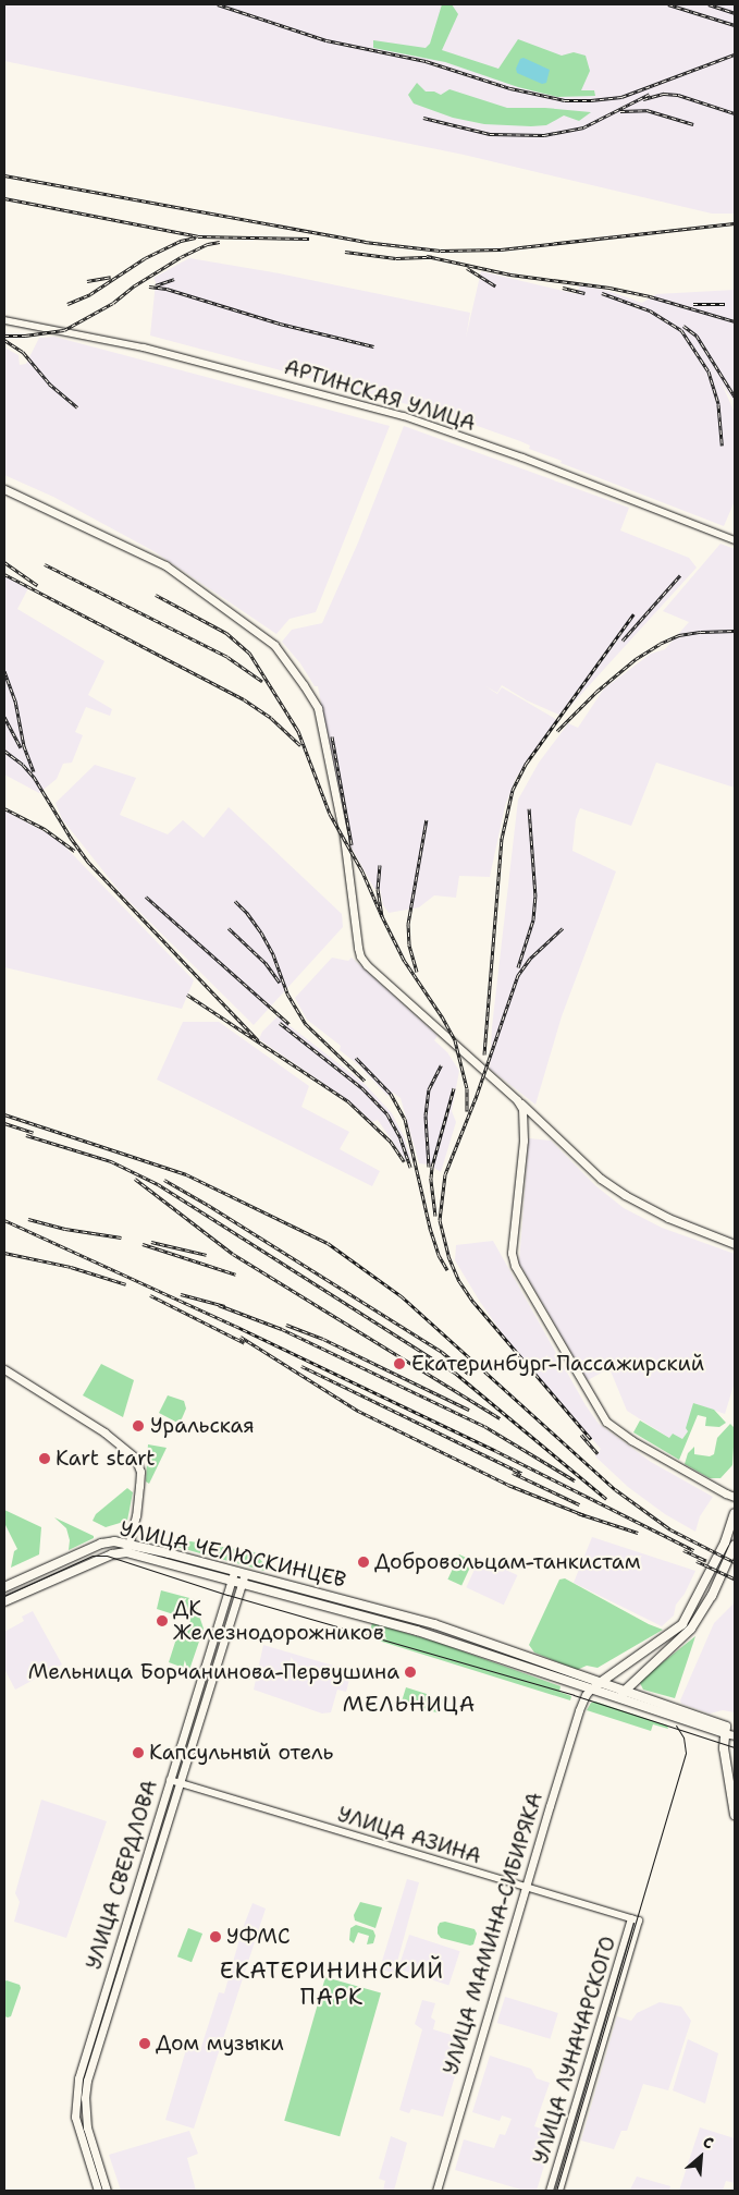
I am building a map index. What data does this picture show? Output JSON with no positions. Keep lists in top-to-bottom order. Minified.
{"streets":{"main road":["УЛИЦА ЧЕЛЮСКИНЦЕВ","УЛИЦА СВЕРДЛОВА","УЛИЦА МАМИНА-СИБИРЯКА"],"street":["АРТИНСКАЯ УЛИЦА","УЛИЦА АЗИНА","УЛИЦА ЛУНАЧАРСКОГО"]},"crossings":[["УЛИЦА ЧЕЛЮСКИНЦЕВ","УЛИЦА СВЕРДЛОВА"],["УЛИЦА ЧЕЛЮСКИНЦЕВ","УЛИЦА МАМИНА-СИБИРЯКА"],["УЛИЦА АЗИНА","УЛИЦА СВЕРДЛОВА"],["УЛИЦА АЗИНА","УЛИЦА МАМИНА-СИБИРЯКА"],["УЛИЦА АЗИНА","УЛИЦА ЛУНАЧАРСКОГО"]],"districts":["МЕЛЬНИЦА","ЕКАТЕРИНИНСКИЙ ПАРК"],"places":["Екатеринбург-Пассажирский","Уральская","Kart start","Добровольцам-танкистам","ДК Железнодорожников","Мельница Борчанинова-Первушина","Капсульный отель","УФМС","Дом музыки"],"north":"top right"}
